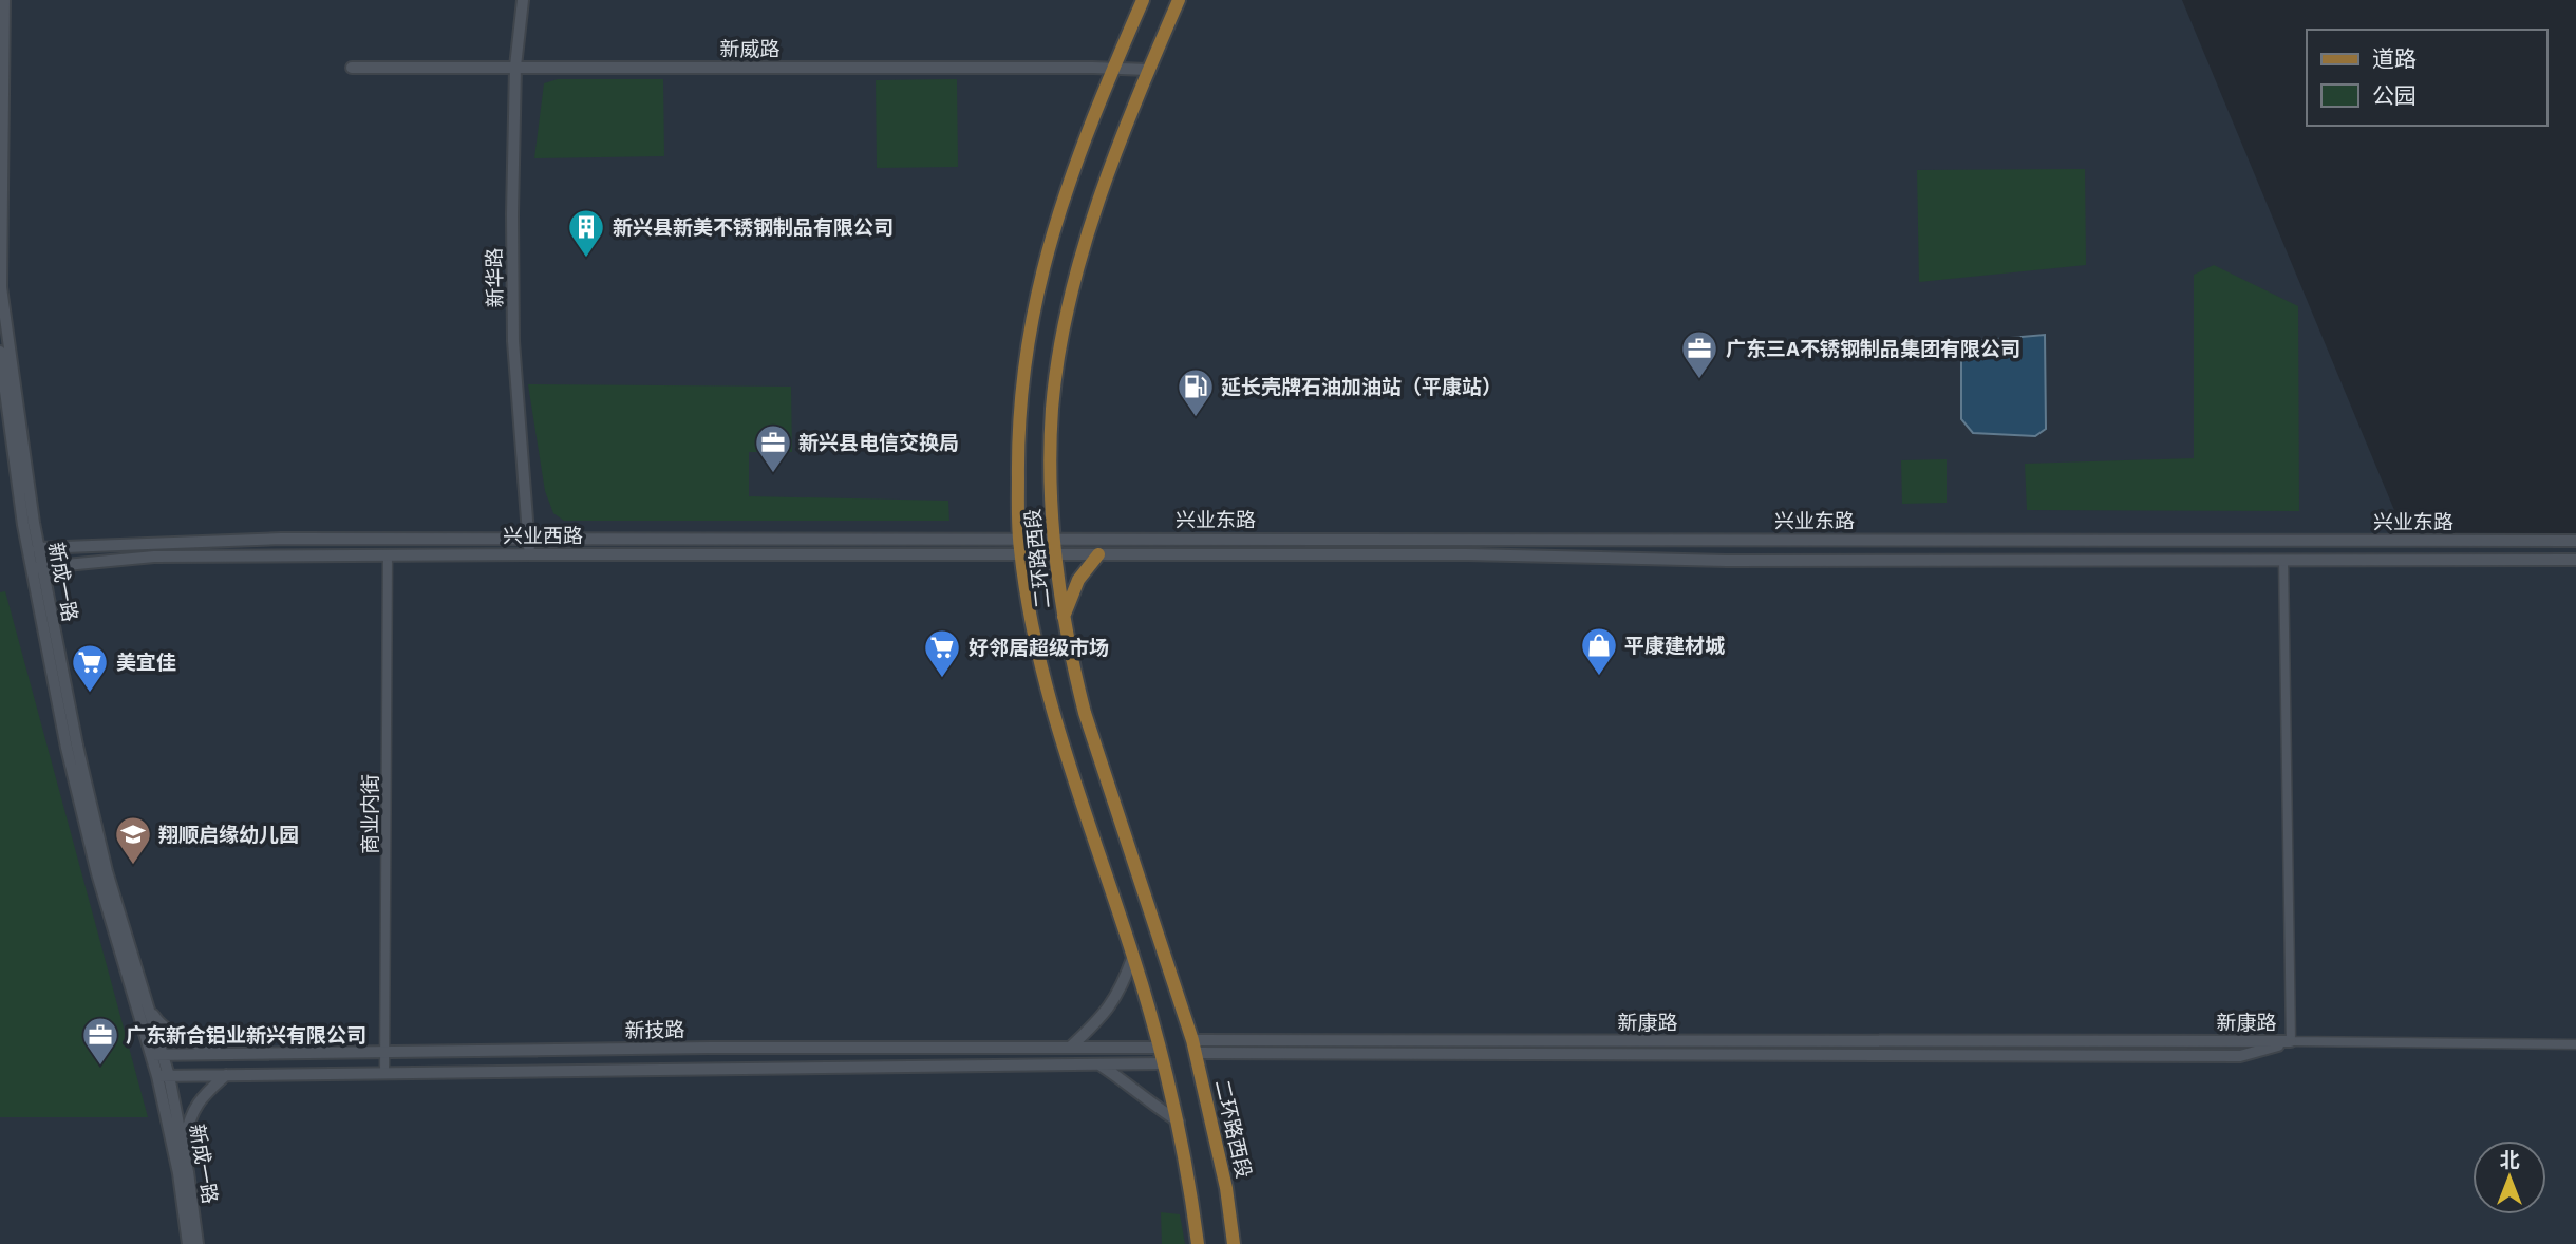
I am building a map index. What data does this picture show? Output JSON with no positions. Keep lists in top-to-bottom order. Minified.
{"streets":{"main road":["二环路西段"],"street":["新威路","新华路","兴业东路","兴业西路","新成一路","商业内街","新康路","新技路"]},"crossings":[["新威路","新华路"],["新威路","二环路西段"],["新华路","兴业西路"],["兴业东路","兴业西路"],["兴业东路","二环路西段"],["兴业西路","二环路西段"],["兴业西路","新成一路"],["兴业西路","商业内街"],["二环路西段","新康路"],["二环路西段","新技路"],["新成一路","新技路"],["商业内街","新技路"]],"places":{"building":["新兴县新美不锈钢制品有限公司"],"office":["广东三A不锈钢制品集团有限公司","新兴县电信交换局","广东新合铝业新兴有限公司"],"fuel station":["延长壳牌石油加油站（平康站）"],"shop":["平康建材城"],"supermarket":["好邻居超级市场","美宜佳"],"school or university":["翔顺启缘幼儿园"]},"legend":["道路","公园"],"north":"top"}
